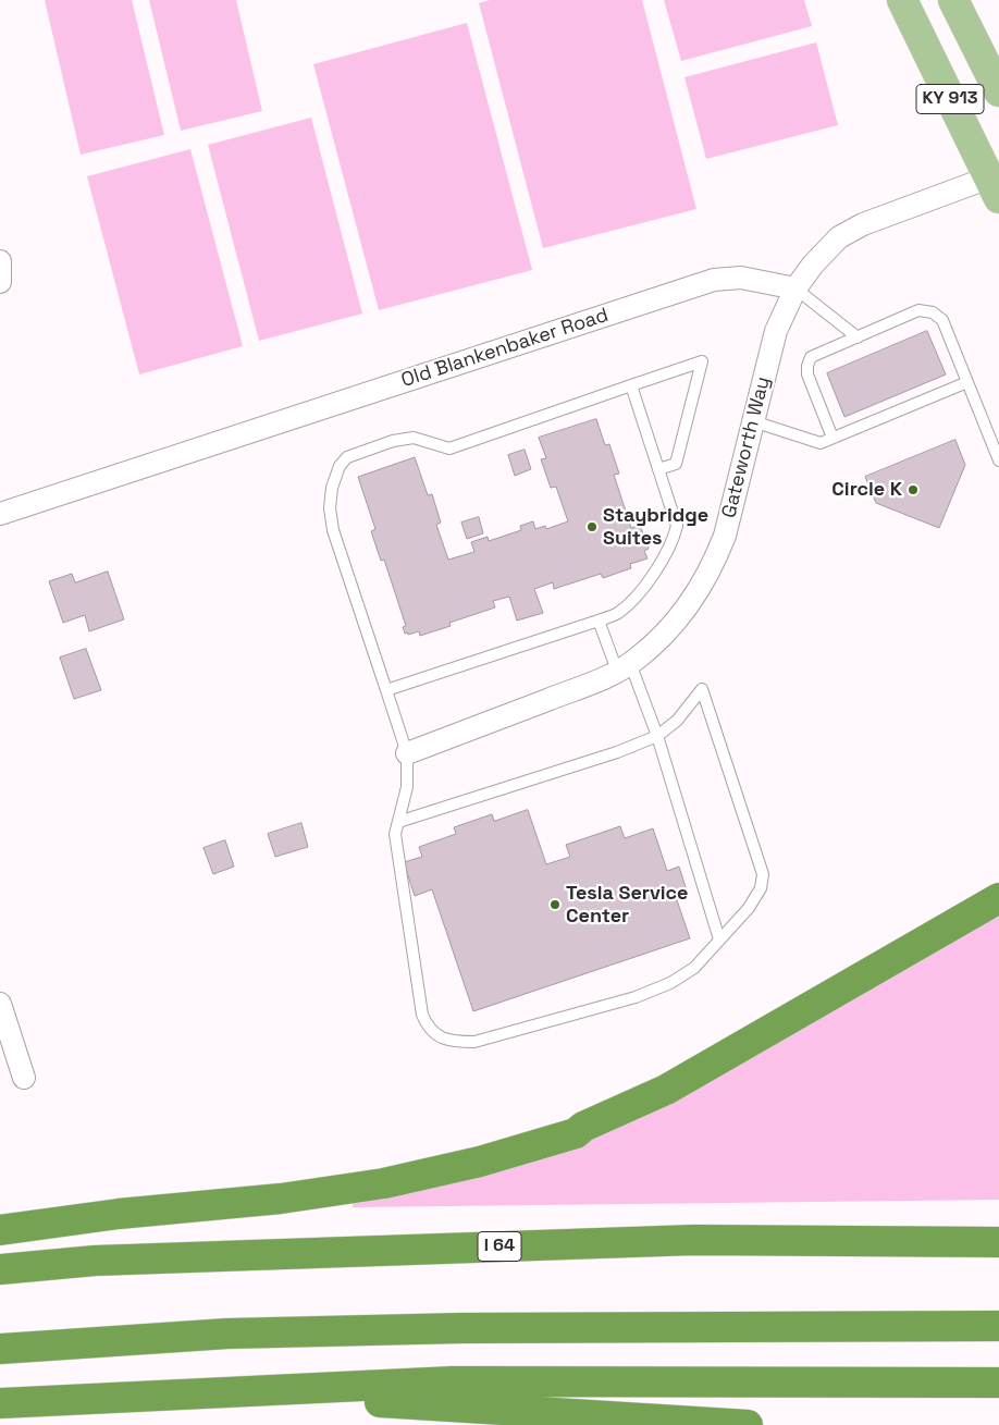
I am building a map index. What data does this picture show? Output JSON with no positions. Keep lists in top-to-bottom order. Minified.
{"streets":{"highway":["I 64"],"main road":["KY 913"],"street":["Old Blankenbaker Road","Gateworth Way"]},"crossings":[["Old Blankenbaker Road","Gateworth Way"]],"places":["Circle K","Staybridge Suites","Tesla Service Center"]}
